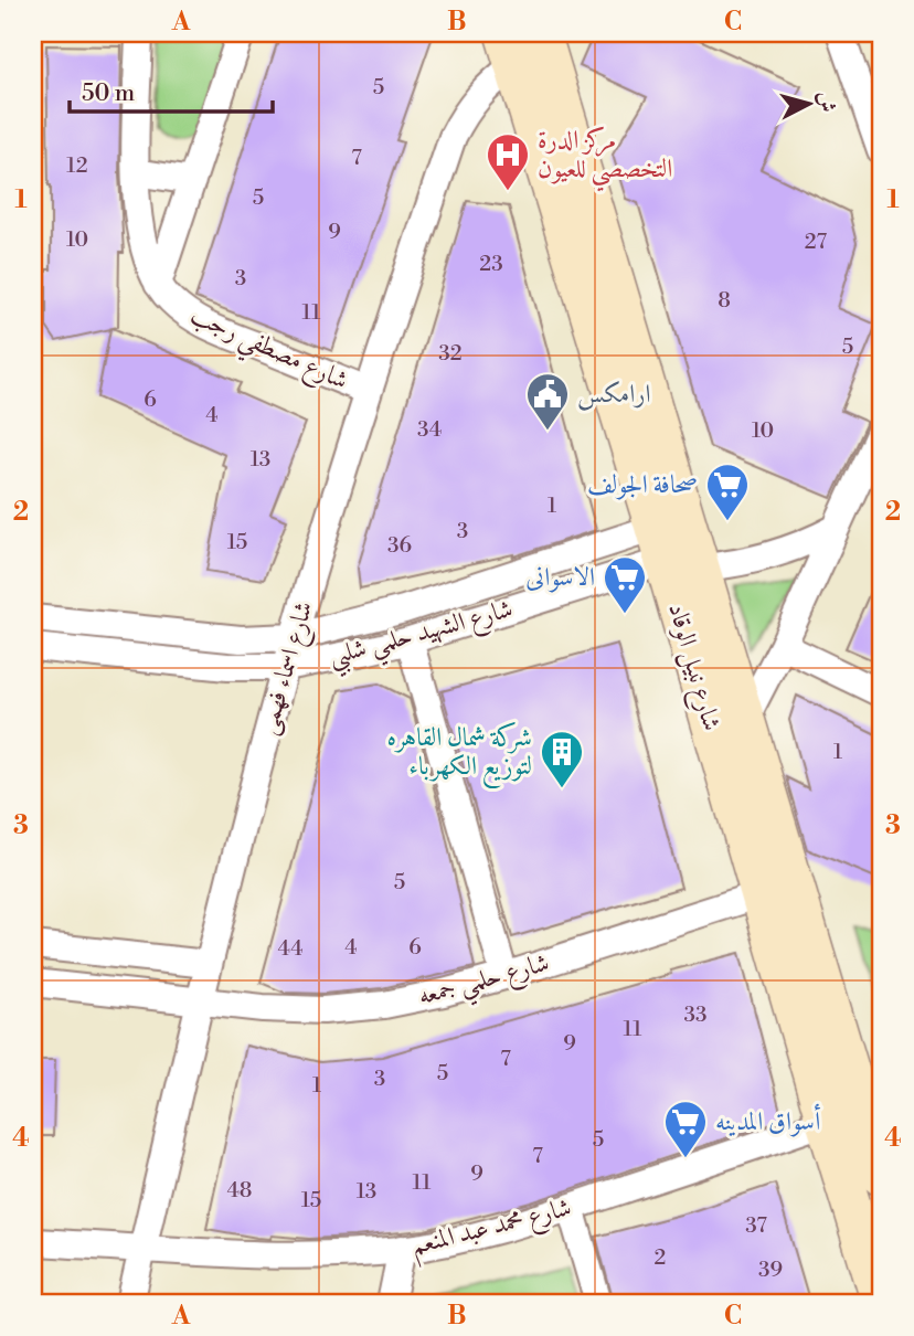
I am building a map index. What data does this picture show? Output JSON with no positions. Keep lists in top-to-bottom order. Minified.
{"streets":{"street":["شارع مصطفي رجب","شارع الشهيد حلمي شلبي","شارع نبيل الوقاد","شارع اسماء فهمى","شارع حلمي جمعه","شارع محمد عبد المنعم"]},"crossings":[["شارع مصطفي رجب","شارع اسماء فهمى"],["شارع الشهيد حلمي شلبي","شارع نبيل الوقاد"],["شارع الشهيد حلمي شلبي","شارع اسماء فهمى"],["شارع نبيل الوقاد","شارع اسماء فهمى"],["شارع نبيل الوقاد","شارع حلمي جمعه"],["شارع نبيل الوقاد","شارع محمد عبد المنعم"],["شارع اسماء فهمى","شارع حلمي جمعه"],["شارع اسماء فهمى","شارع محمد عبد المنعم"]],"places":{"hospital":["مركز الدرة التخصصي للعيون"],"public building":["ارامكس"],"supermarket":["صحافة الجولف","الاسوانى","أسواق المدينه"],"building":["شركة شمال القاهره لتوزيع الكهرباء"]},"house_numbers":["5","7","12","5","9","10","27","23","3","8","11","5","32","6","4","34","10","13","1","3","15","36","1","5","4","6","44","33","11","9","7","5","3","1","5","7","9","11","48","13","15","37","2","39"],"scale_bar":"50 m","north":"right","grid":{"columns":["A","B","C"],"rows":["1","2","3","4"]}}
